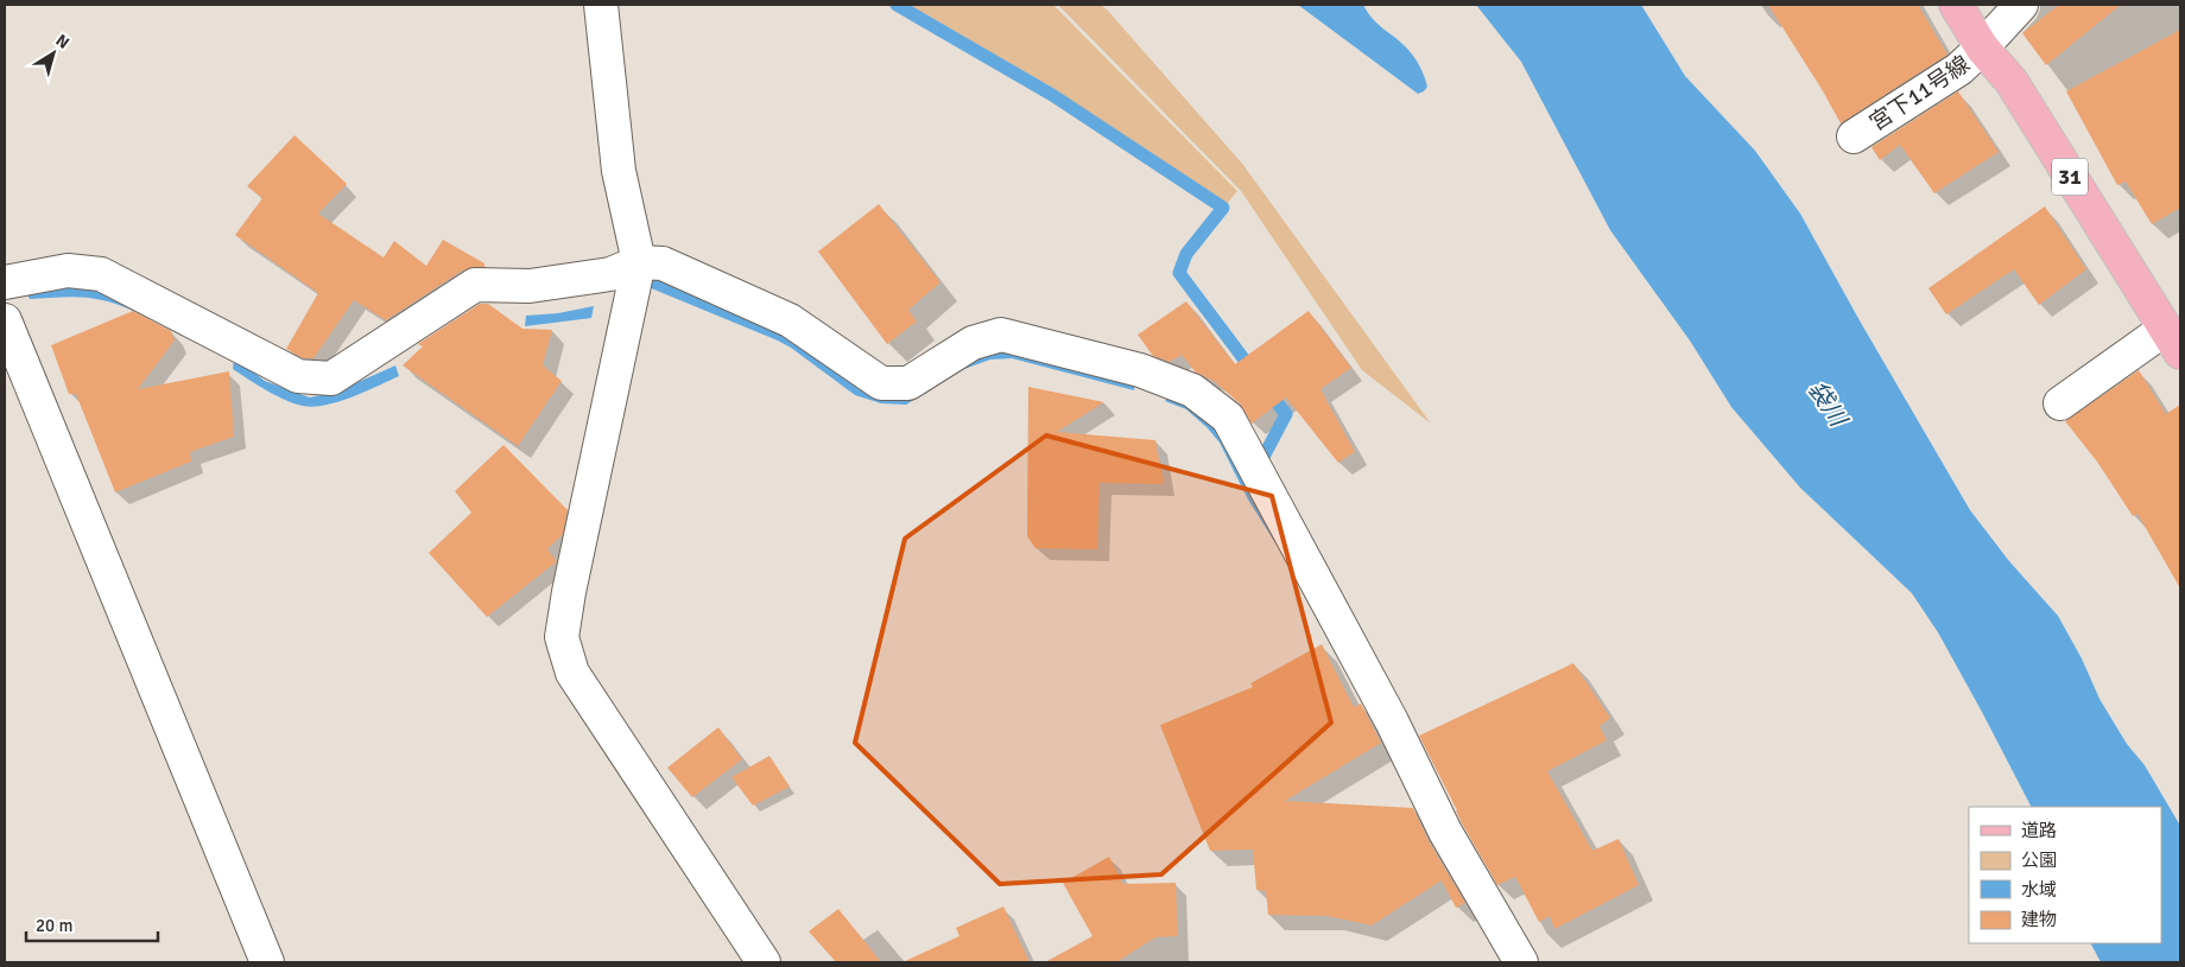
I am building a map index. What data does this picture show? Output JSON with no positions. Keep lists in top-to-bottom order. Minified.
{"streets":{"main road":["31"],"street":["宮下11号線"]},"crossings":[["宮下11号線","31"]],"water":["袋川"],"legend":["道路","公園","水域","建物"],"scale_bar":"20 m","north":"top right"}
